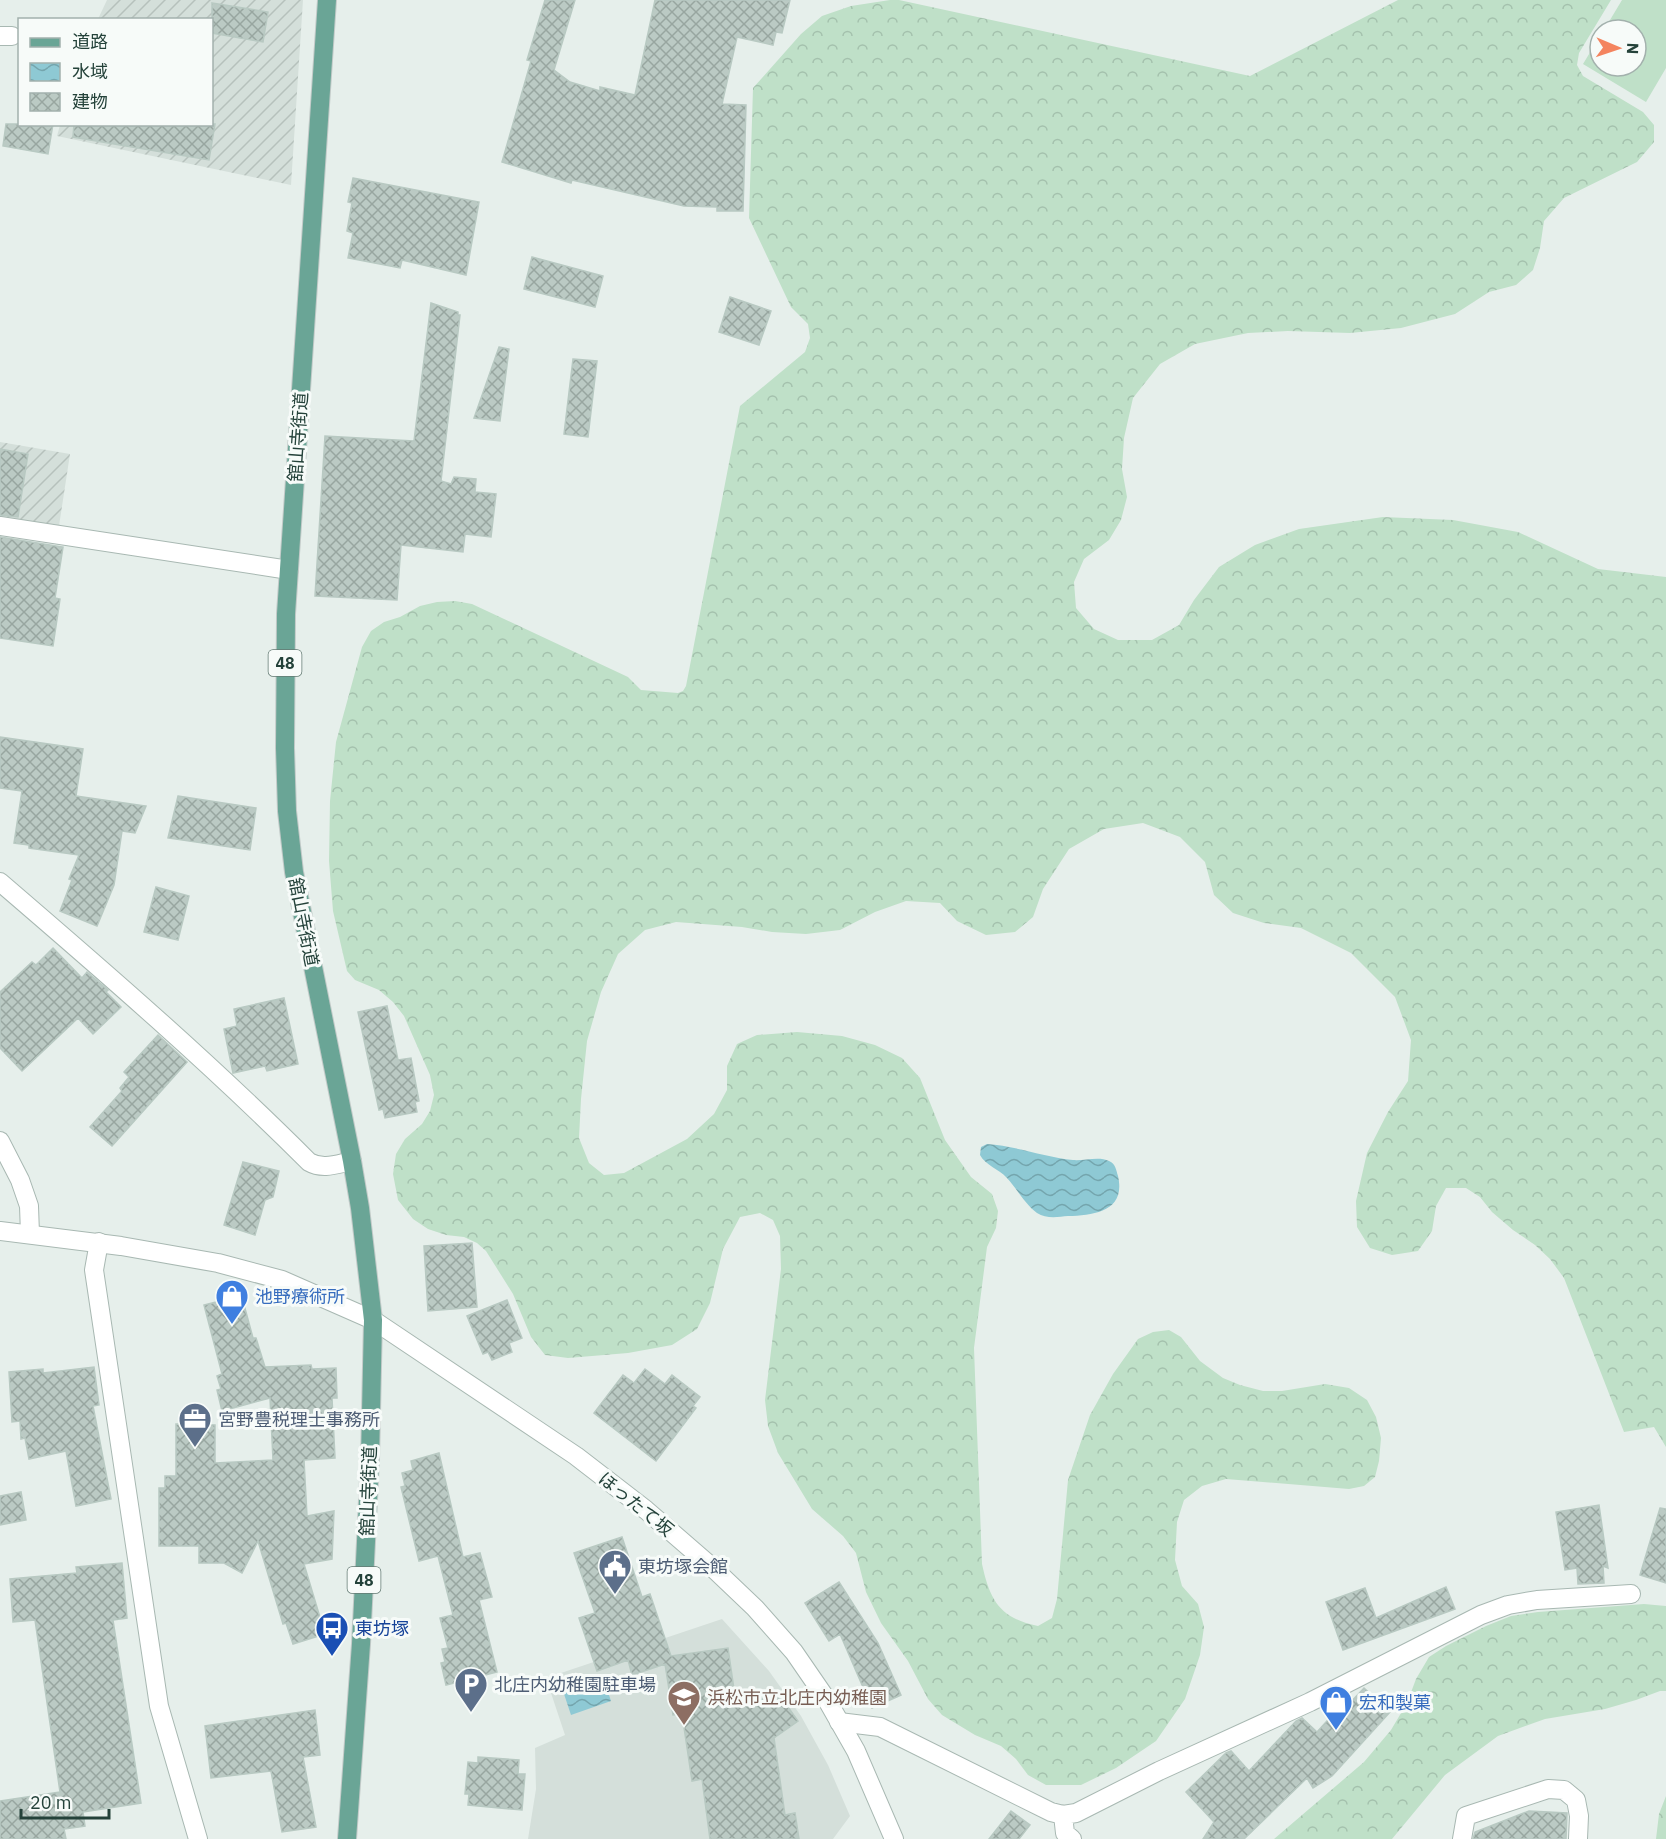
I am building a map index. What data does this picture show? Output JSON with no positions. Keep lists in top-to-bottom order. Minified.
{"streets":{"main road":["舘山寺街道","48"],"street":["ほったて坂"]},"crossings":[["舘山寺街道","ほったて坂"]],"places":{"shop":["池野療術所","宏和製菓"],"office":["宮野豊税理士事務所"],"public building":["東坊塚会館"],"bus stop":["東坊塚"],"parking":["北庄内幼稚園駐車場"],"school or university":["浜松市立北庄内幼稚園"]},"legend":["道路","水域","建物"],"scale_bar":"20 m","north":"right"}
